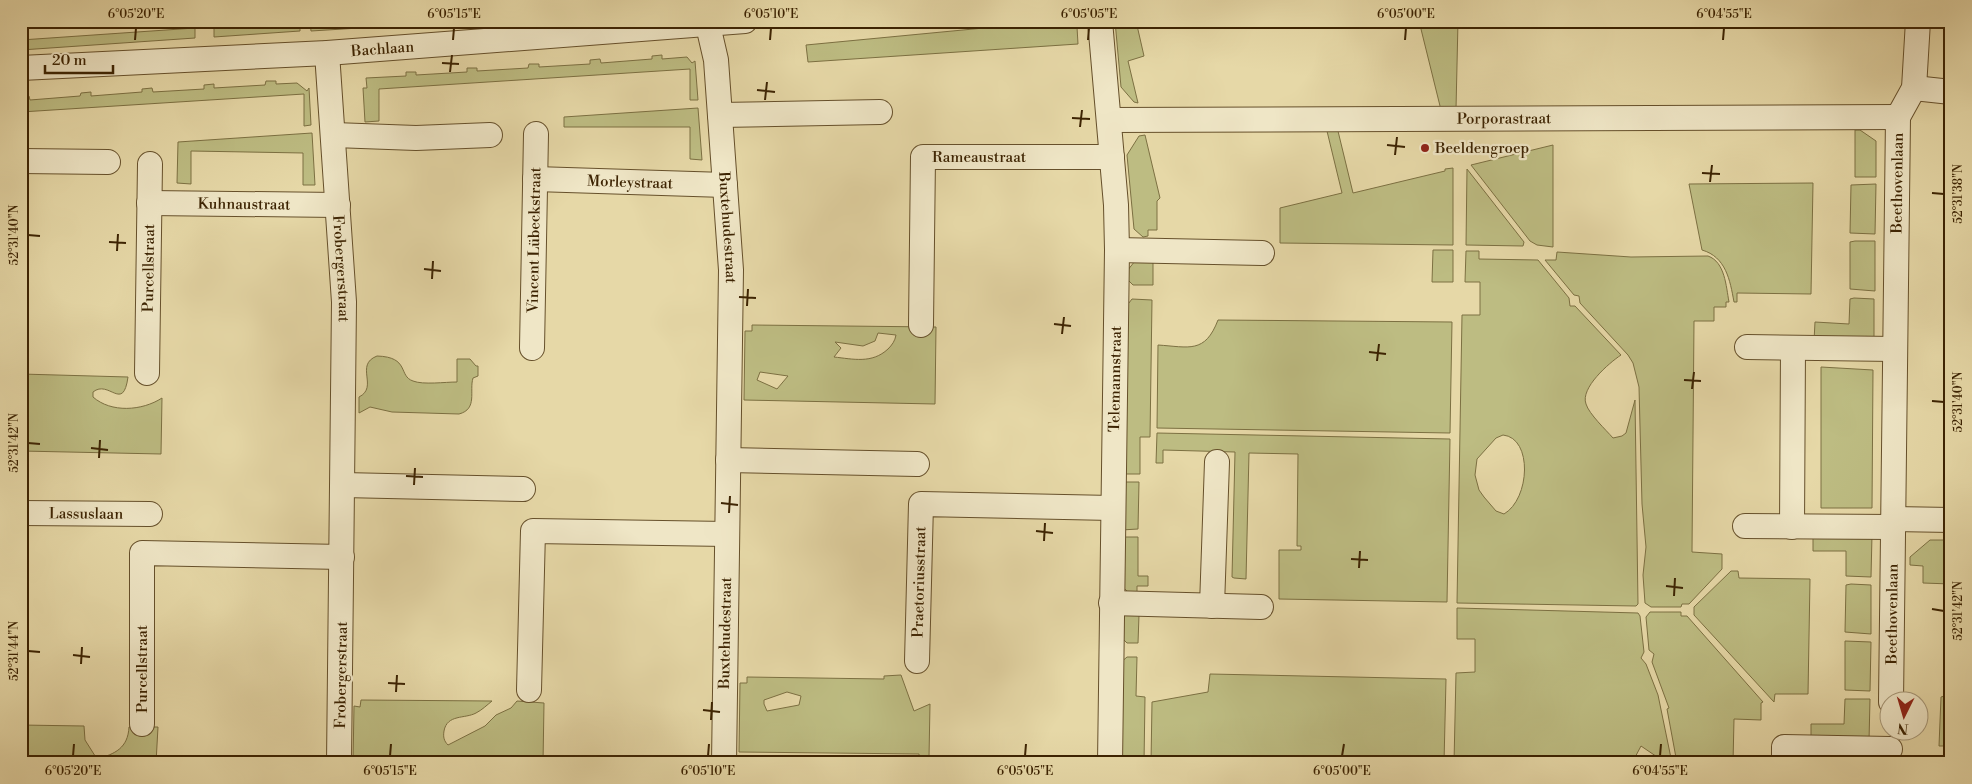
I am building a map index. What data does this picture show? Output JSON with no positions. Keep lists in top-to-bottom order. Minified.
{"streets":{"street":["Bachlaan","Porporastraat","Rameaustraat","Morleystraat","Beethovenlaan","Kuhnaustraat","Buxtehudestraat","Vincent Lübeckstraat","Frobergerstraat","Purcellstraat","Telemannstraat","Lassuslaan","Praetoriusstraat"]},"crossings":[["Bachlaan","Buxtehudestraat"],["Bachlaan","Frobergerstraat"],["Porporastraat","Beethovenlaan"],["Porporastraat","Telemannstraat"],["Rameaustraat","Telemannstraat"],["Morleystraat","Buxtehudestraat"],["Morleystraat","Vincent Lübeckstraat"],["Kuhnaustraat","Frobergerstraat"],["Kuhnaustraat","Purcellstraat"],["Frobergerstraat","Purcellstraat"],["Telemannstraat","Praetoriusstraat"]],"places":["Beeldengroep"],"scale_bar":"20 m","north":"bottom","coordinates":["6°05'20\"E","6°05'15\"E","6°05'10\"E","6°05'05\"E","6°05'00\"E","6°04'55\"E","52°31'38\"N","52°31'40\"N","52°31'42\"N","52°31'44\"N"]}
